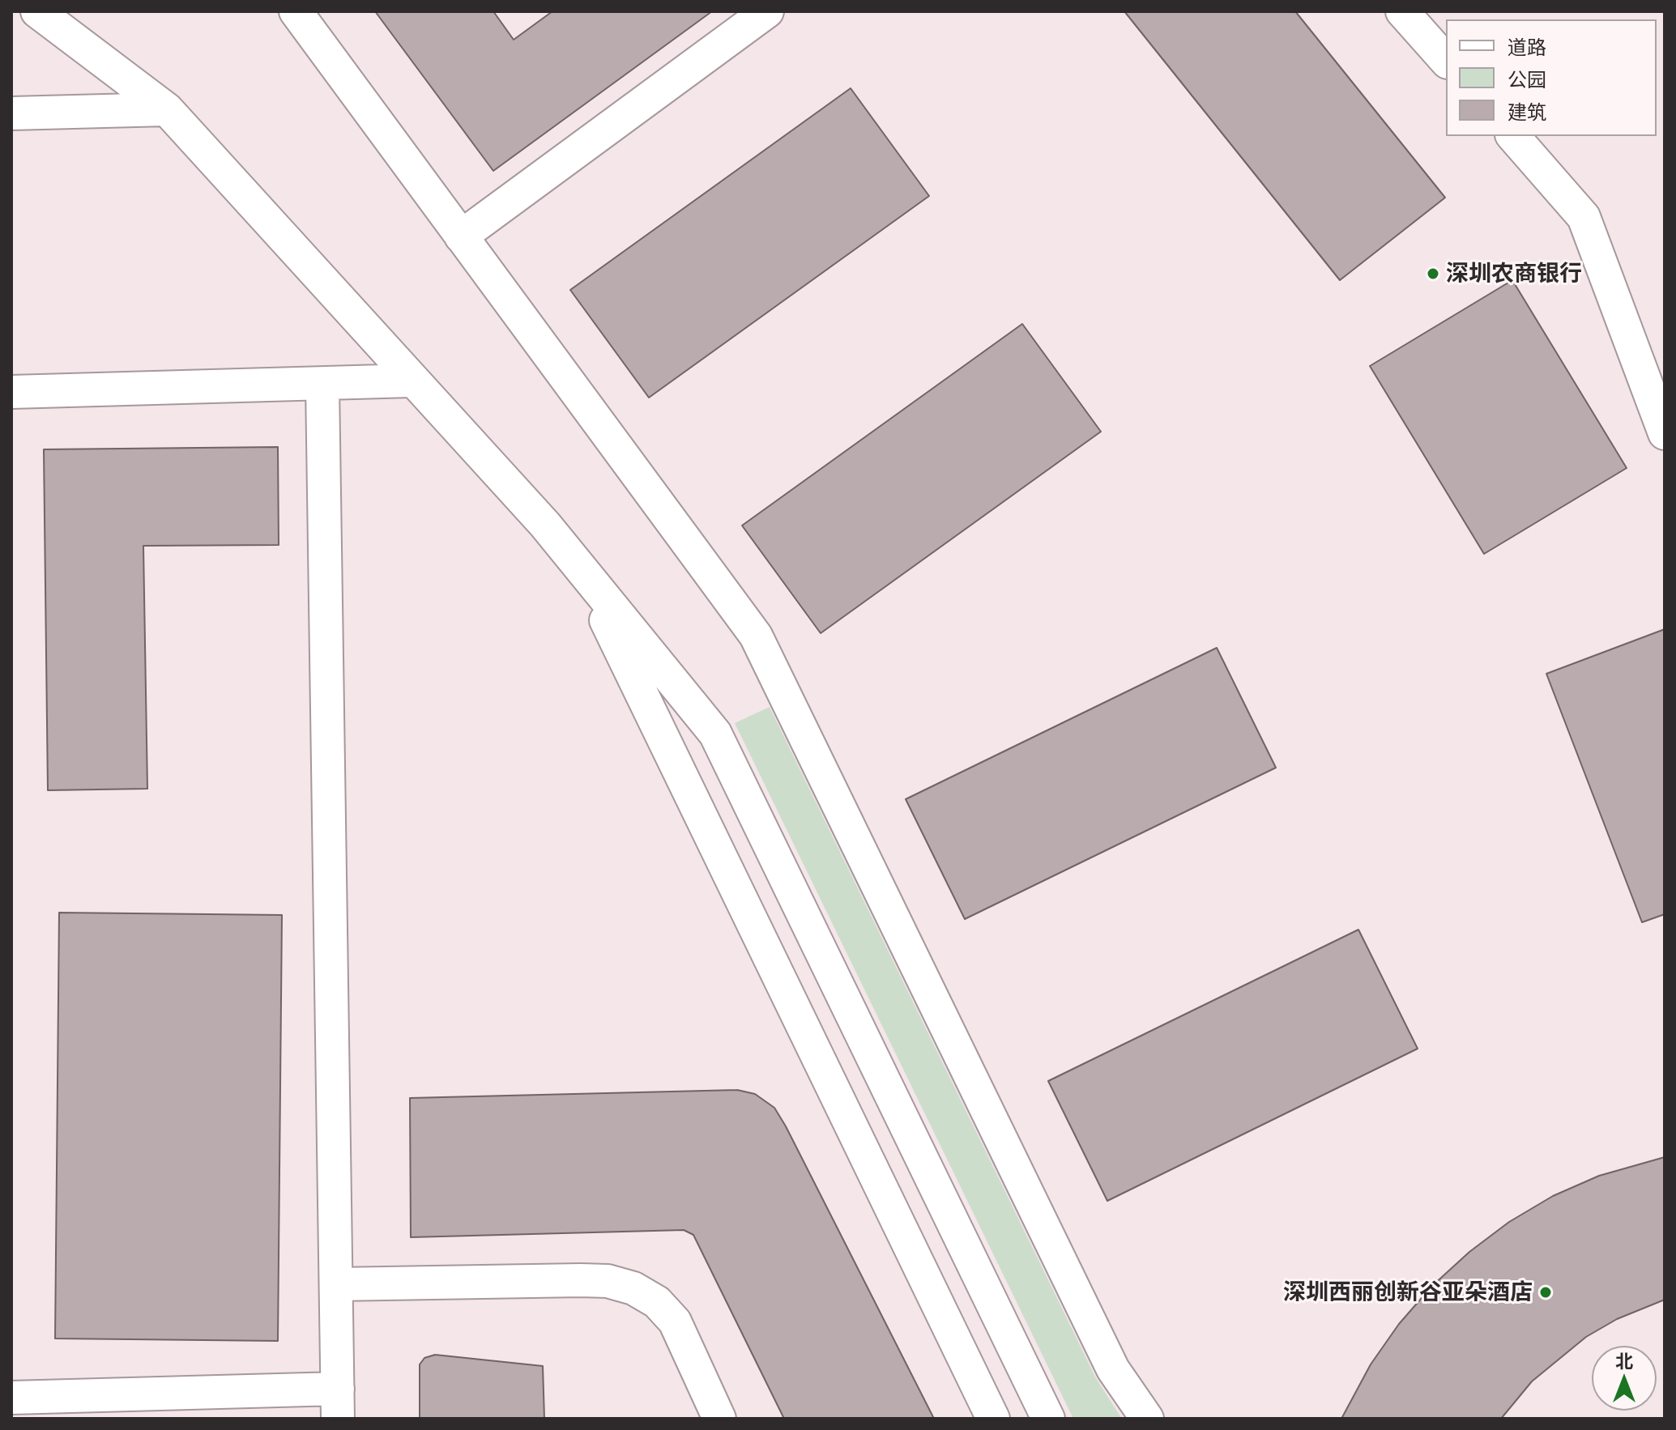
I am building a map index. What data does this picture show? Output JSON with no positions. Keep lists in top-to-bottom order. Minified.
{"places":["深圳农商银行","深圳西丽创新谷亚朵酒店"],"legend":["道路","公园","建筑"],"north":"top"}
